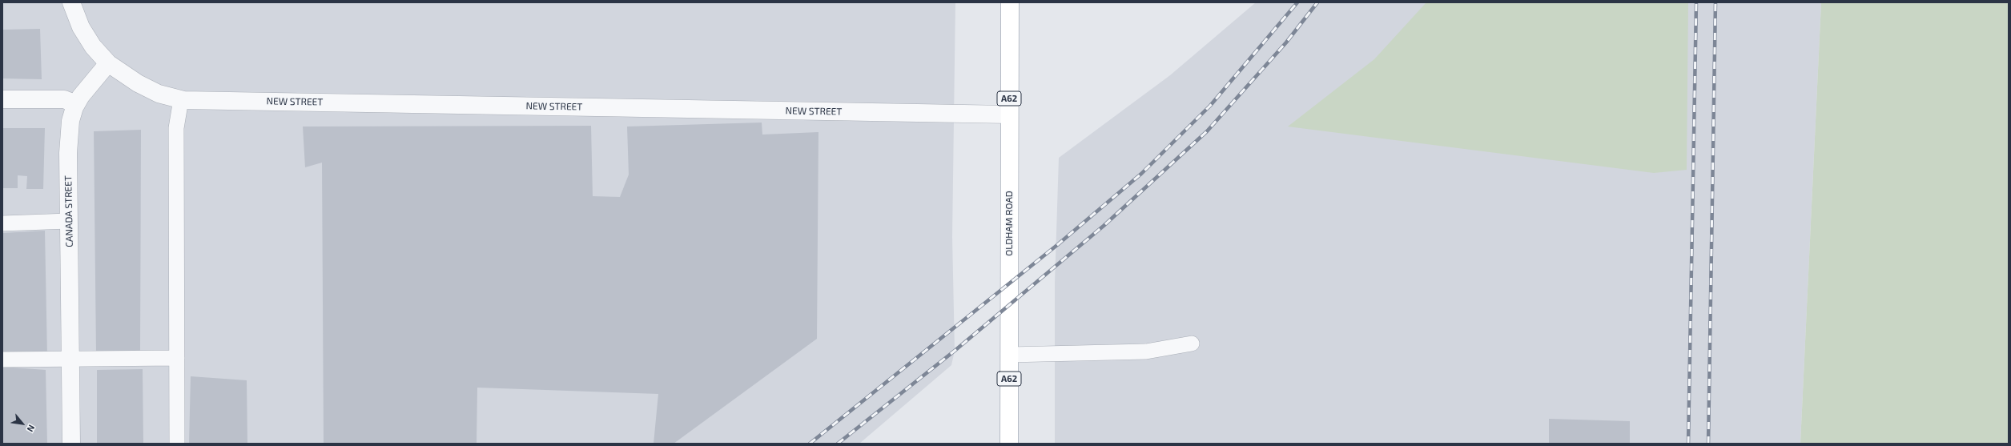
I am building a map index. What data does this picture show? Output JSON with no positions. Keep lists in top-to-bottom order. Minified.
{"streets":{"highway":["A62","OLDHAM ROAD"],"street":["NEW STREET","CANADA STREET"]},"crossings":[["NEW STREET","CANADA STREET"],["NEW STREET","OLDHAM ROAD"]],"north":"bottom right"}
